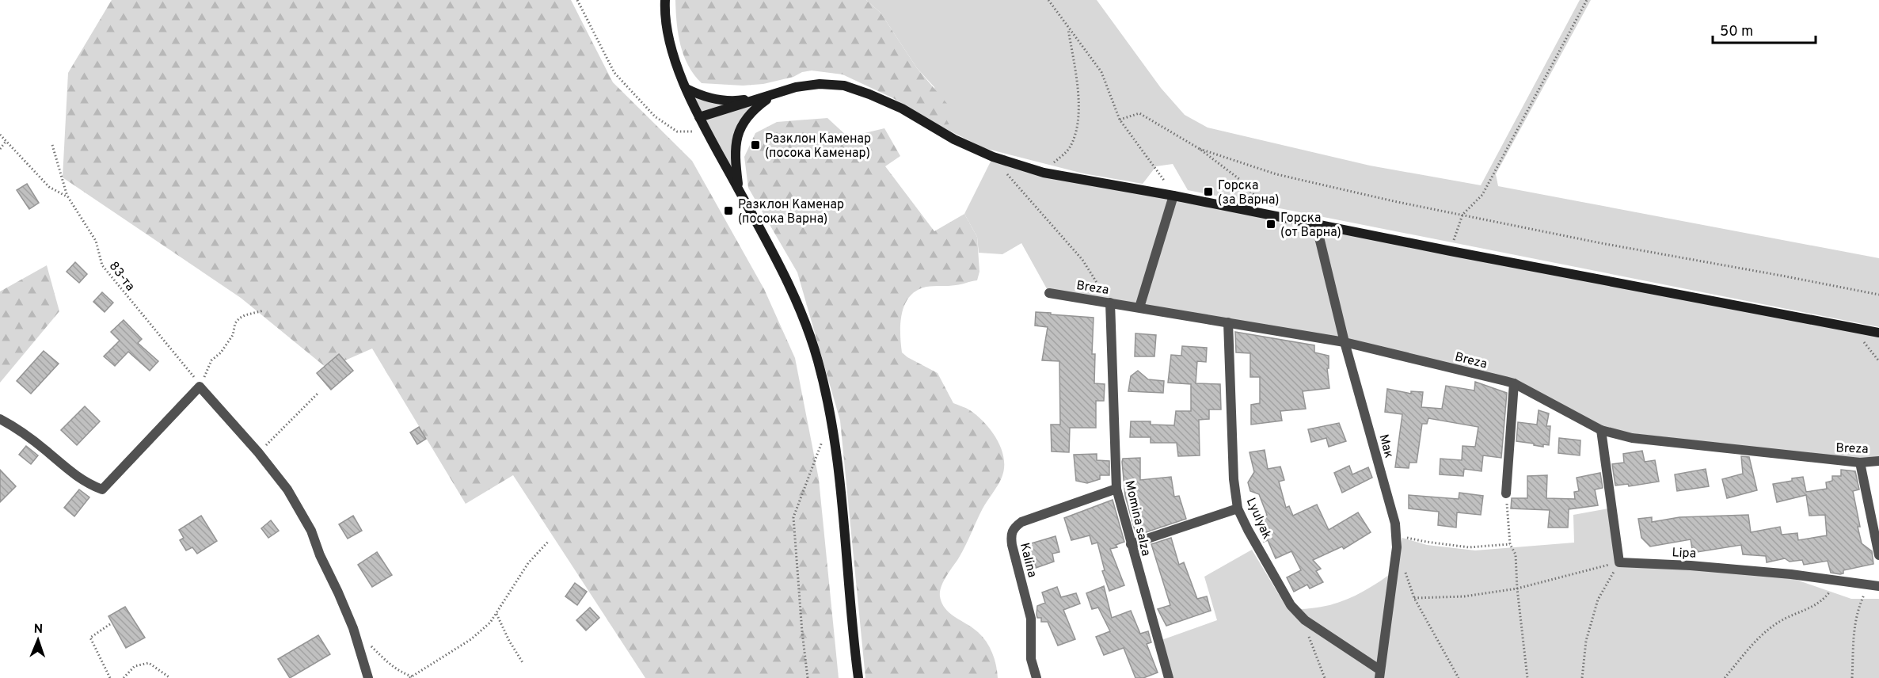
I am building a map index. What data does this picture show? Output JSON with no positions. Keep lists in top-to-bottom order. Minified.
{"streets":{"street":["Breza","Мак","Momina salza","Lyulyak","Lipa","Kalina"],"path":["83-та"]},"crossings":[["Breza","Мак"],["Breza","Momina salza"],["Breza","Lyulyak"],["Мак","Lyulyak"],["Momina salza","Kalina"]],"places":{"transit":["Разклон Каменар (посока Каменар)","Горска (за Варна)","Разклон Каменар (посока Варна)","Горска (от Варна)"]},"scale_bar":"50 m","north":"top"}
